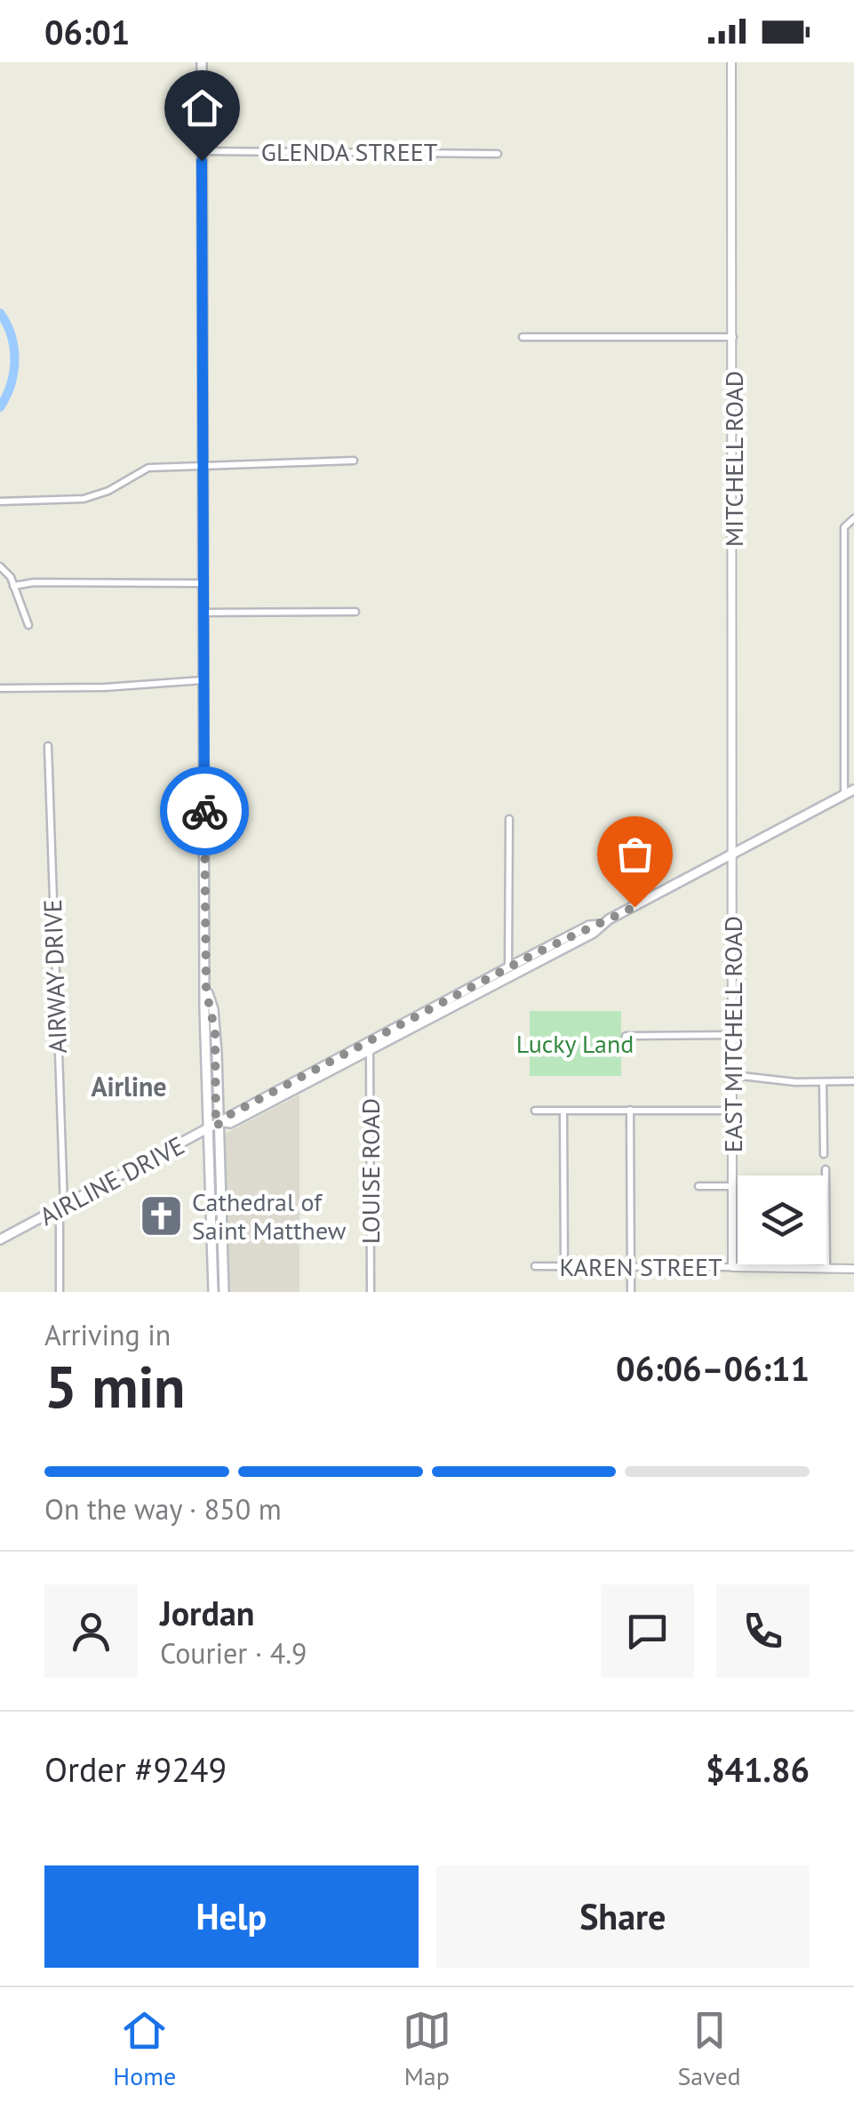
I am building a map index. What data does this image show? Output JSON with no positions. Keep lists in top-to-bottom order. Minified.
{"streets":{"main road":["AIRLINE DRIVE"],"street":["GLENDA STREET","MITCHELL ROAD","AIRWAY DRIVE","EAST MITCHELL ROAD","LOUISE ROAD","KAREN STREET"]},"crossings":[["MITCHELL ROAD","EAST MITCHELL ROAD"],["MITCHELL ROAD","AIRLINE DRIVE"],["AIRWAY DRIVE","AIRLINE DRIVE"],["EAST MITCHELL ROAD","AIRLINE DRIVE"],["EAST MITCHELL ROAD","KAREN STREET"],["LOUISE ROAD","AIRLINE DRIVE"]],"districts":["Airline"],"parks":["Lucky Land"],"places":{"church":["Cathedral of Saint Matthew"]},"page":{"status":"06:01","heading":["5 min","Arriving in","06:06–06:11"],"panel":["Jordan","Courier · 4.9","Order #9249","$41.86"],"bar":"On the way · 850 m","buttons":["Help","Share"],"tabs":["Home","Map","Saved"]}}
